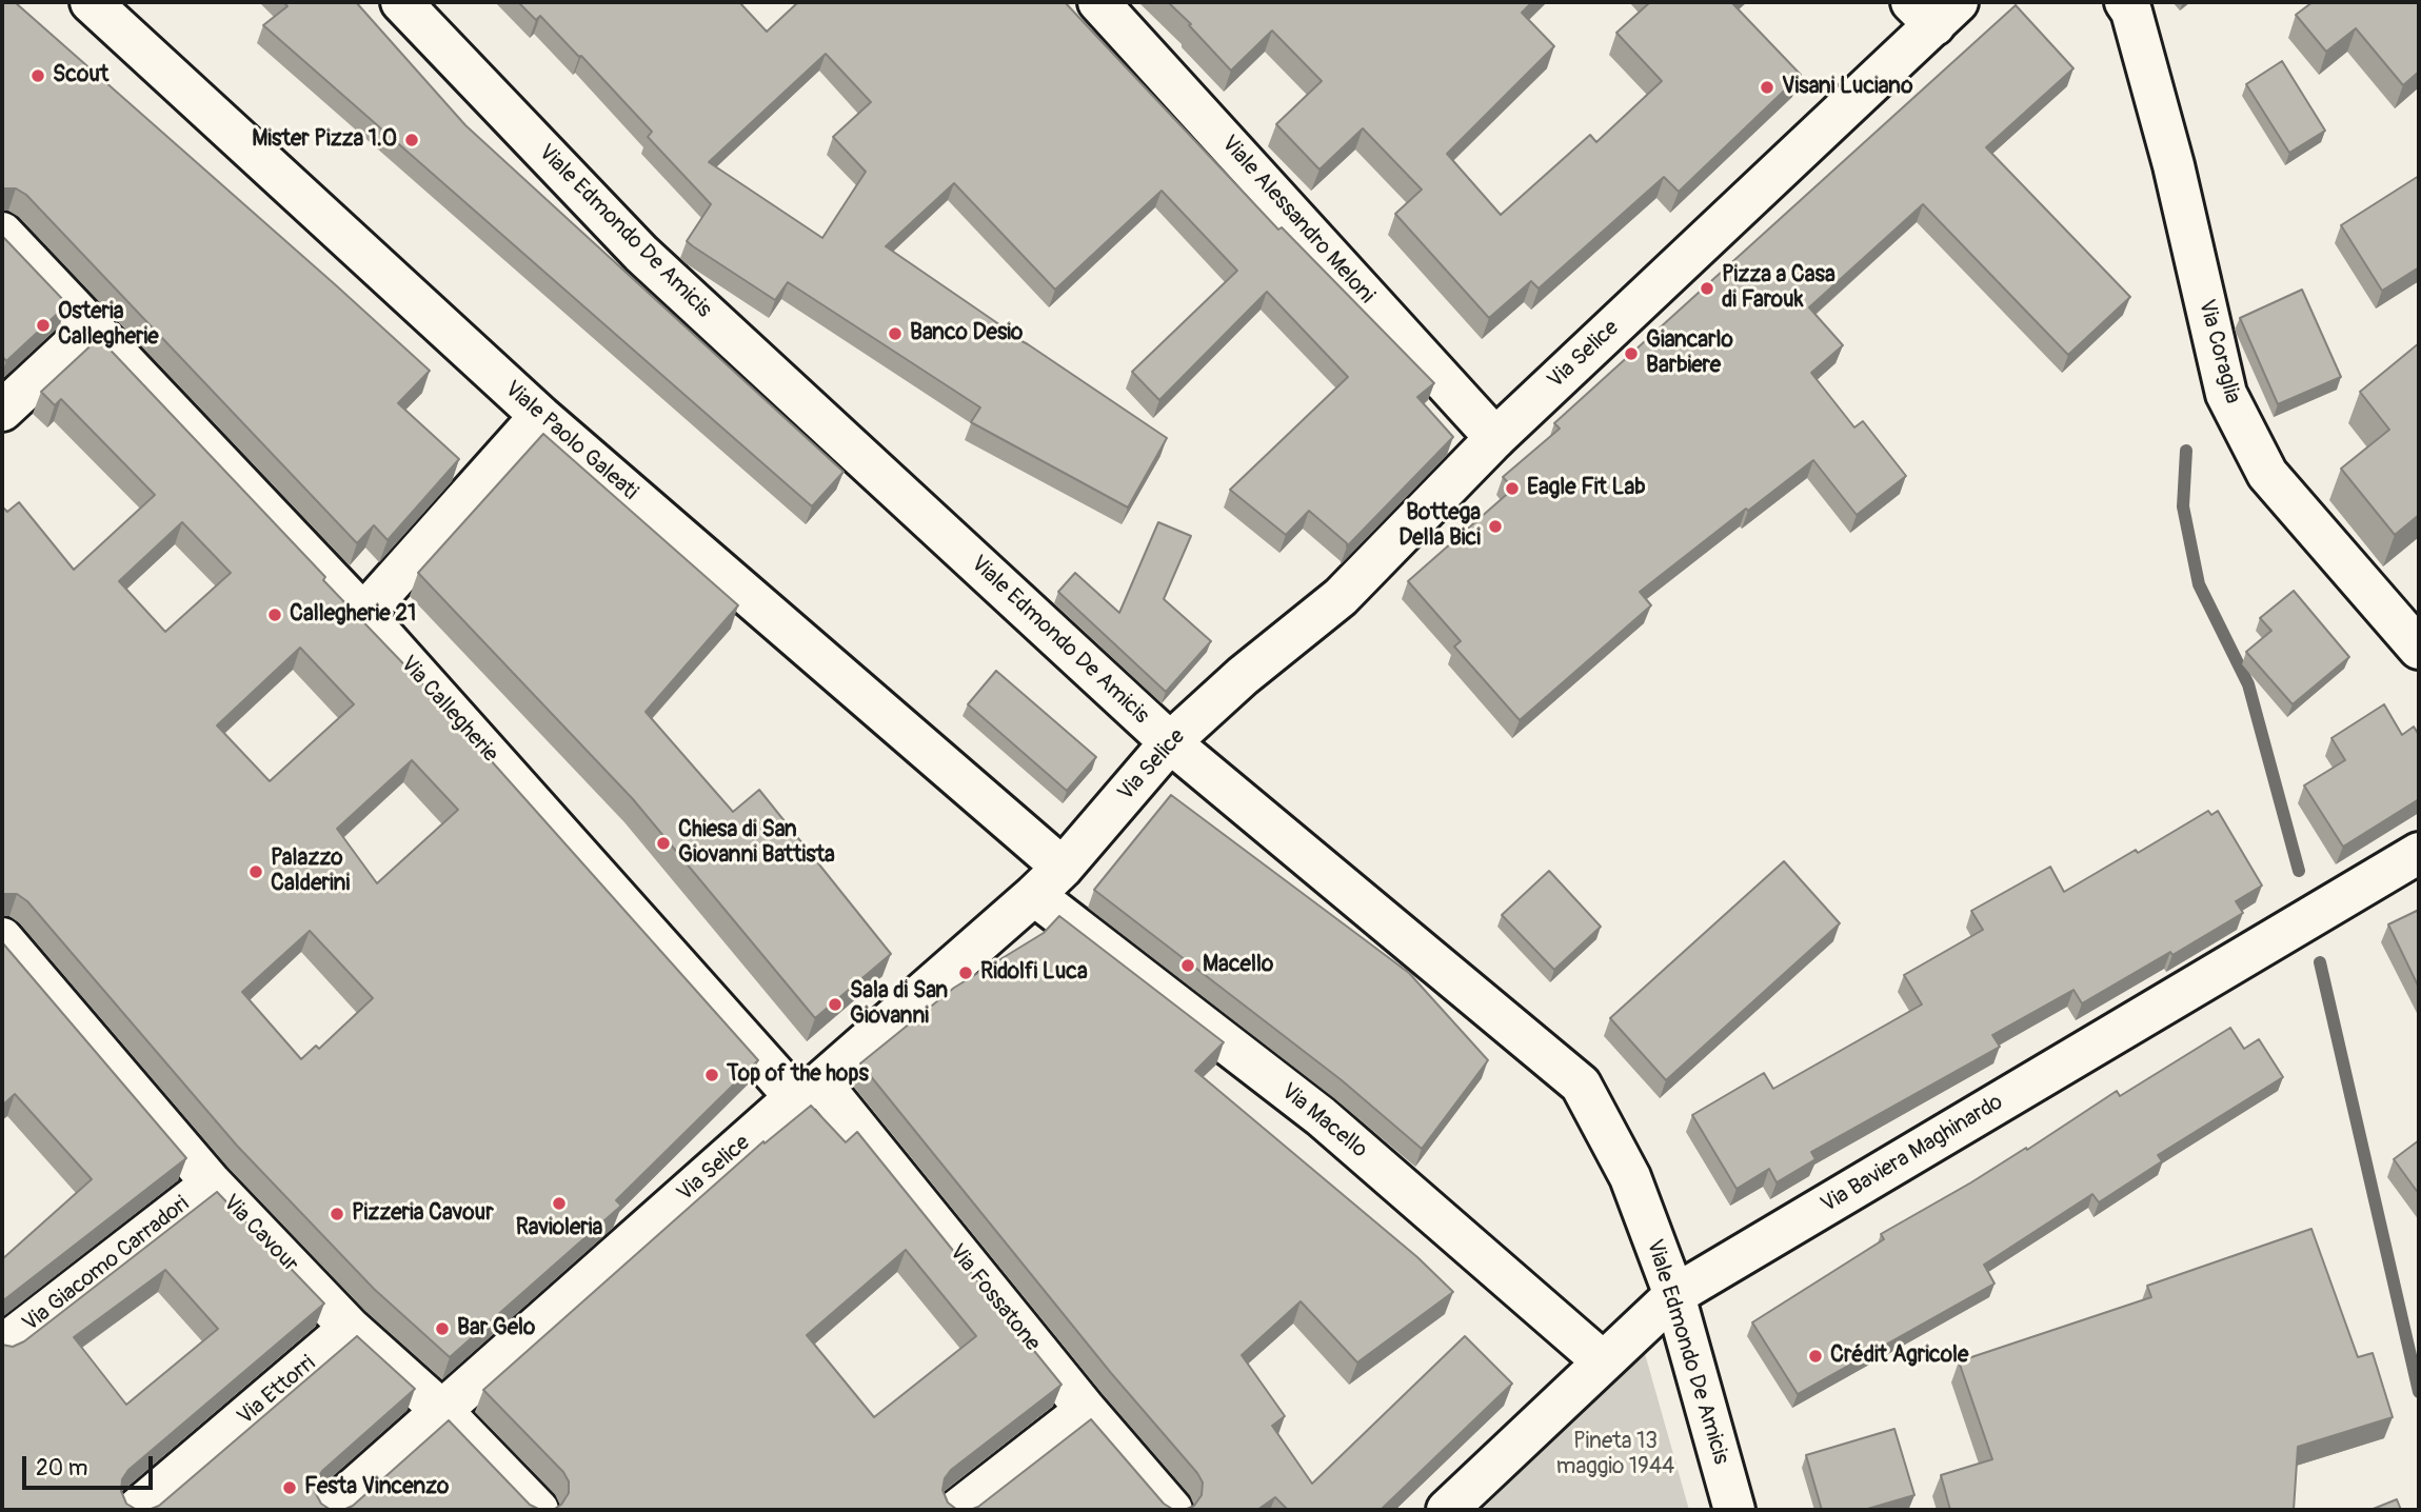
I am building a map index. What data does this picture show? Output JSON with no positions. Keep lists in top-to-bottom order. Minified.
{"streets":{"street":["Viale Alessandro Meloni","Viale Edmondo De Amicis","Via Coraglia","Via Selice","Viale Paolo Galeati","Via Callegherie","Via Macello","Via Baviera Maghinardo","Via Cavour","Via Giacomo Carradori","Via Fossatone","Via Ettorri"]},"crossings":[["Viale Alessandro Meloni","Via Selice"],["Viale Edmondo De Amicis","Via Selice"],["Viale Edmondo De Amicis","Via Baviera Maghinardo"],["Via Selice","Viale Paolo Galeati"],["Via Selice","Via Callegherie"],["Via Selice","Via Macello"],["Via Selice","Via Cavour"],["Via Selice","Via Fossatone"],["Viale Paolo Galeati","Via Macello"],["Via Callegherie","Via Fossatone"],["Via Macello","Via Baviera Maghinardo"],["Via Cavour","Via Giacomo Carradori"],["Via Cavour","Via Ettorri"]],"parks":["Pineta 13 maggio 1944"],"places":["Scout","Visani Luciano","Mister Pizza 1.0","Pizza a Casa di Farouk","Osteria Callegherie","Banco Desio","Giancarlo Barbiere","Eagle Fit Lab","Bottega Della Bici","Callegherie 21","Chiesa di San Giovanni Battista","Palazzo Calderini","Macello","Ridolfi Luca","Sala di San Giovanni","Top of the hops","Ravioleria","Pizzeria Cavour","Bar Gelo","Crédit Agricole","Festa Vincenzo"],"scale_bar":"20 m"}
